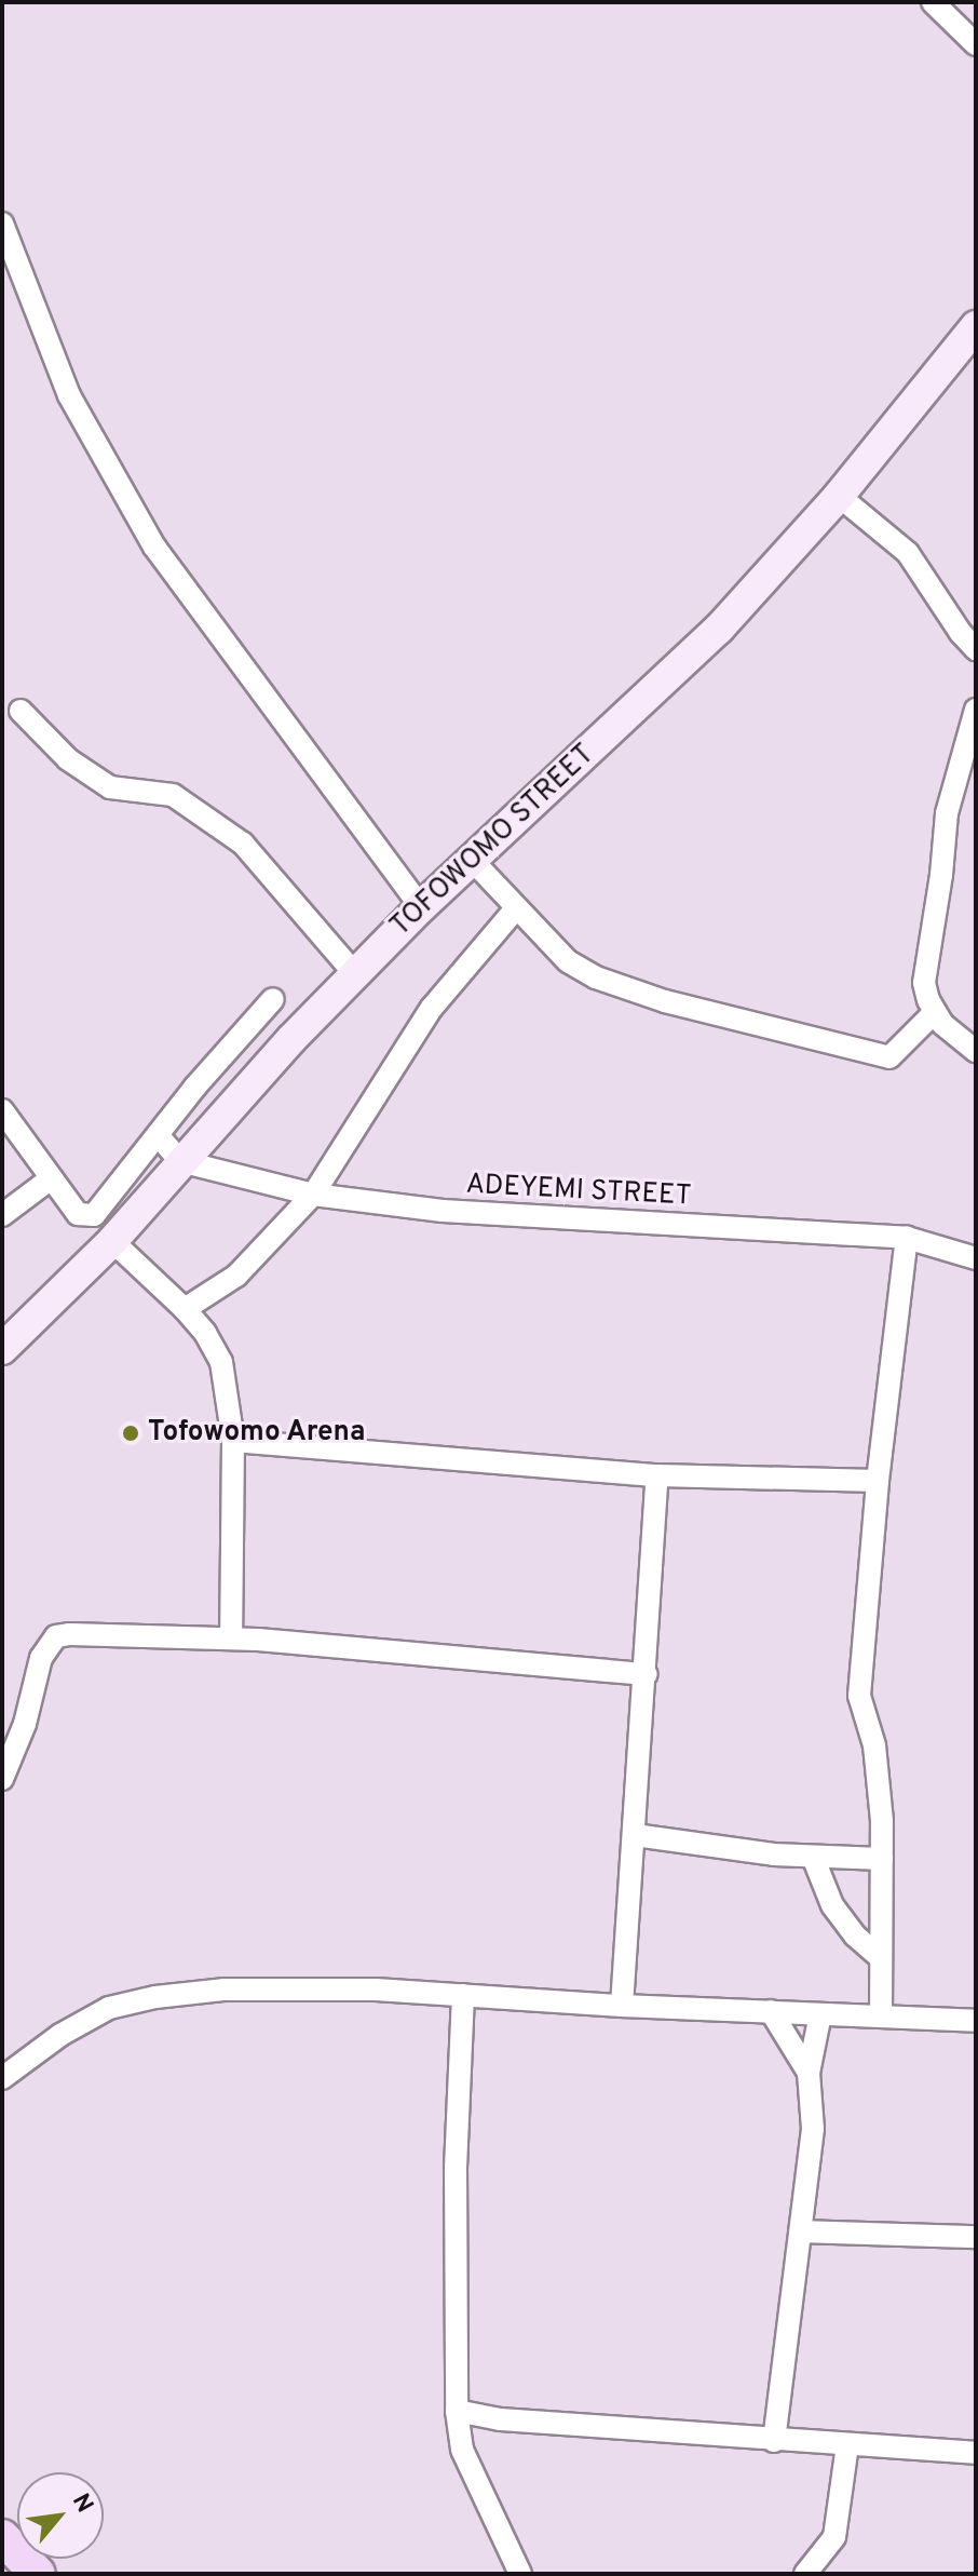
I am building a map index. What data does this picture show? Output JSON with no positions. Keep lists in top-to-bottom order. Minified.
{"streets":{"street":["TOFOWOMO STREET","ADEYEMI STREET"]},"crossings":[["TOFOWOMO STREET","ADEYEMI STREET"]],"places":["Tofowomo Arena"],"north":"top right"}
